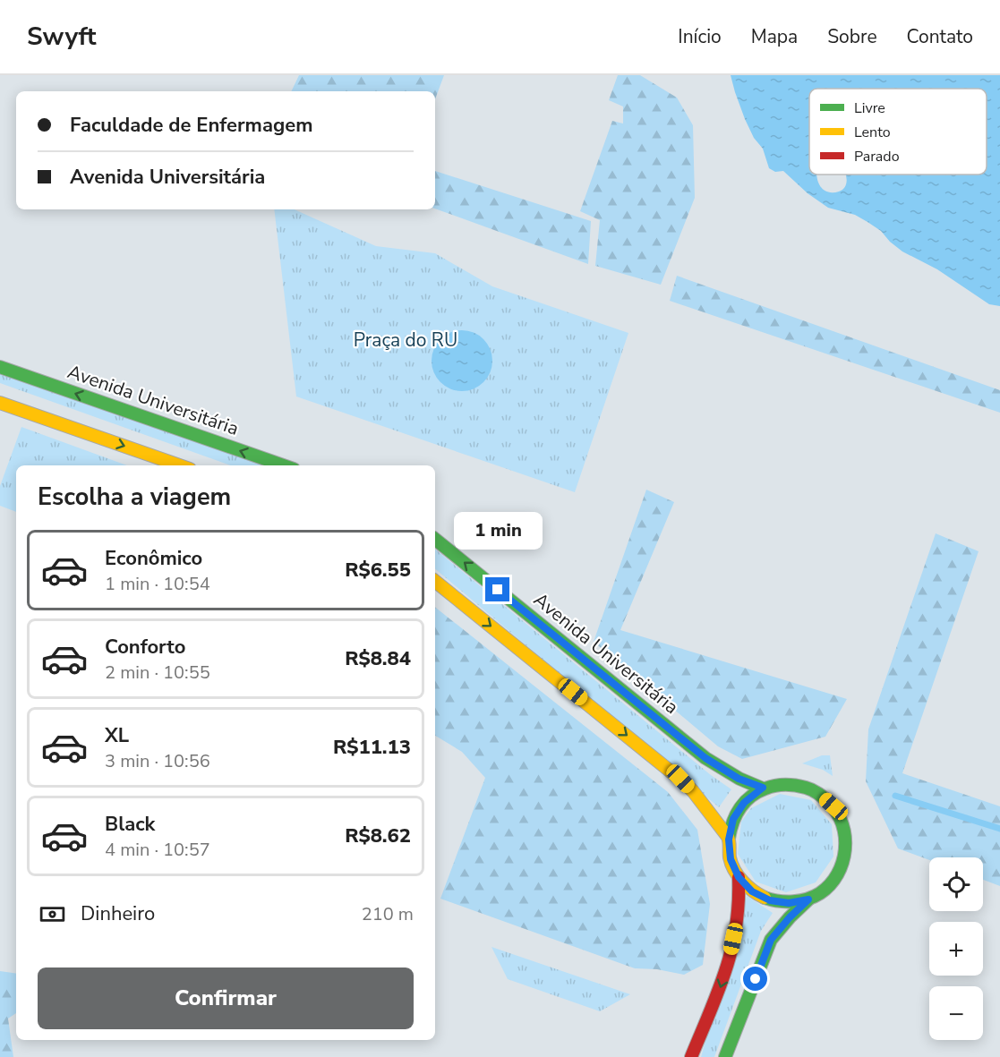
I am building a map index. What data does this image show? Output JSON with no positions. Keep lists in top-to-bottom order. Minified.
{"streets":{"street":["Avenida Universitária"]},"parks":["Praça do RU"],"legend":["Livre","Lento","Parado"],"page":{"header":"Swyft","nav":["Início","Mapa","Sobre","Contato"],"banner":["Faculdade de Enfermagem","Avenida Universitária"],"heading":"Escolha a viagem","bubble":"1 min","list":[{"name":"Econômico","note":"1 min · 10:54","value":"R$6.55"},{"name":"Conforto","note":"2 min · 10:55","value":"R$8.84"},{"name":"XL","note":"3 min · 10:56","value":"R$11.13"},{"name":"Black","note":"4 min · 10:57","value":"R$8.62"}],"map_buttons":["+","−"],"pay":["Dinheiro","210 m"],"buttons":"Confirmar"}}
